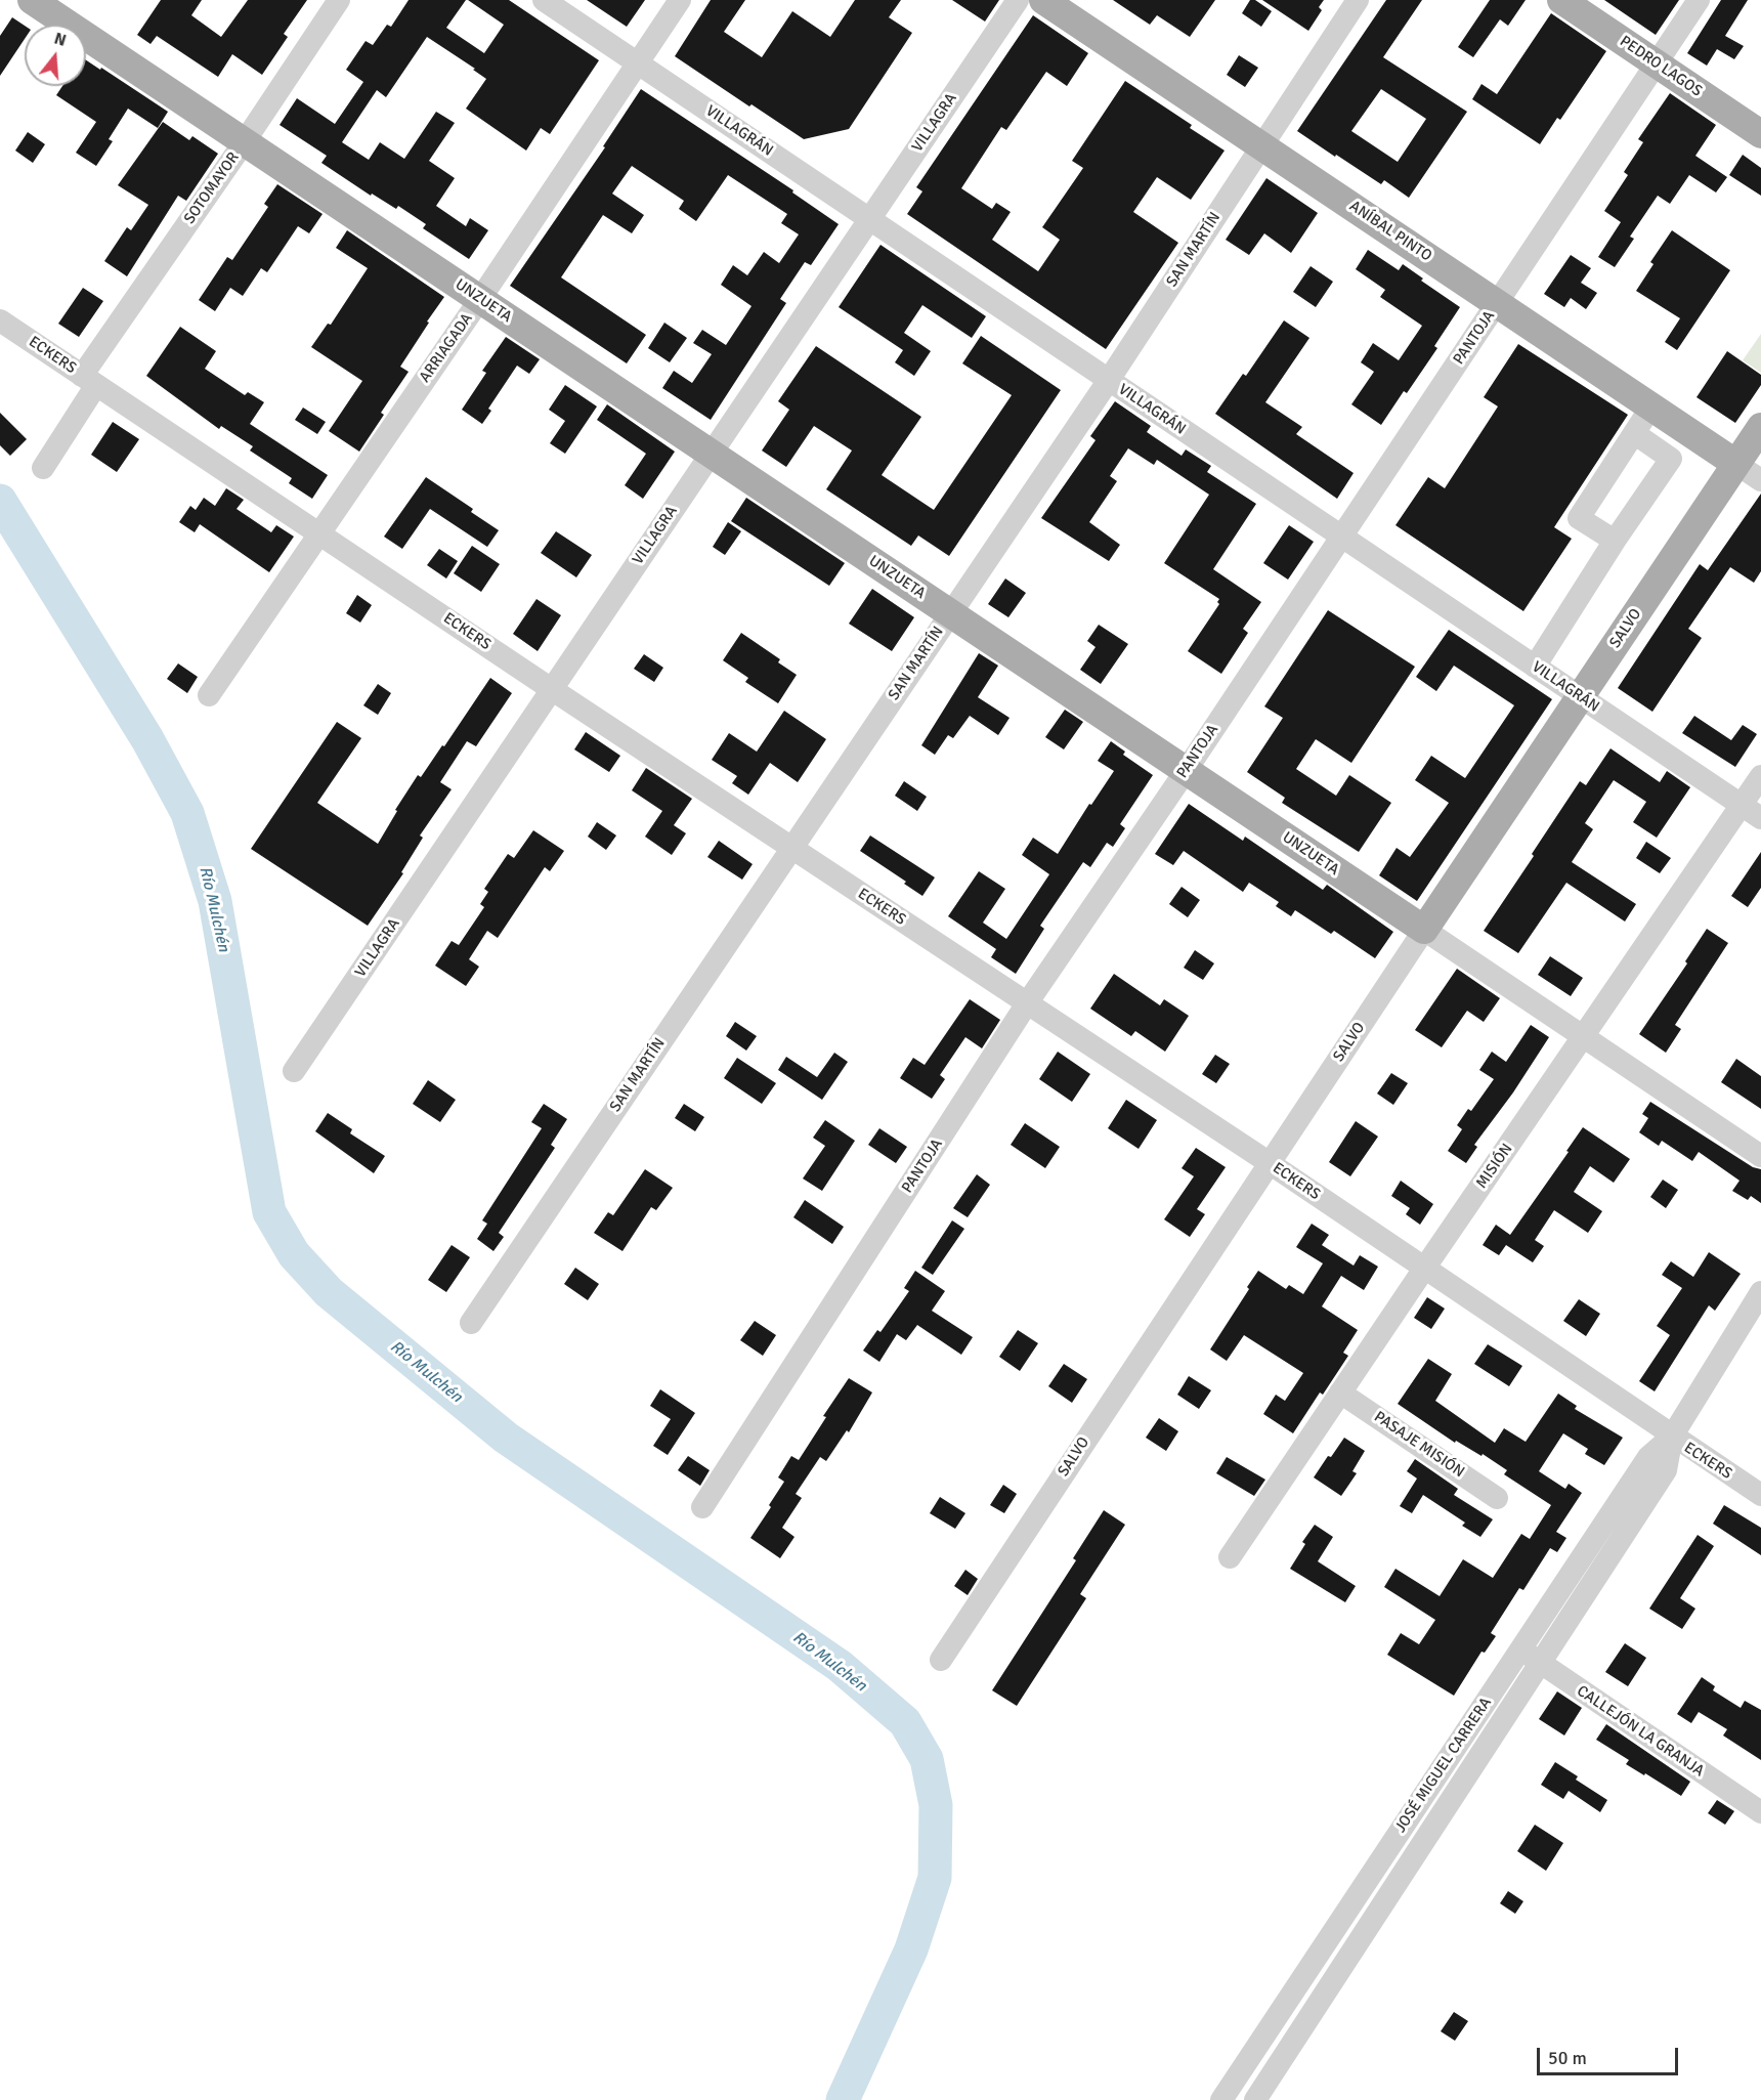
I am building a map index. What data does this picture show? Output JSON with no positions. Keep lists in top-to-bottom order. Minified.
{"streets":{"main road":["PEDRO LAGOS","ANÍBAL PINTO","UNZUETA","SALVO"],"street":["VILLAGRA","VILLAGRÁN","SOTOMAYOR","SAN MARTÍN","PANTOJA","ARRIAGADA","ECKERS","MISIÓN","PASAJE MISIÓN","CALLEJÓN LA GRANJA","JOSÉ MIGUEL CARRERA"]},"crossings":[["PEDRO LAGOS","PANTOJA"],["VILLAGRA","VILLAGRÁN"],["VILLAGRA","UNZUETA"],["VILLAGRA","ECKERS"],["VILLAGRÁN","SAN MARTÍN"],["VILLAGRÁN","PANTOJA"],["VILLAGRÁN","ARRIAGADA"],["VILLAGRÁN","SALVO"],["VILLAGRÁN","MISIÓN"],["SOTOMAYOR","UNZUETA"],["SOTOMAYOR","ECKERS"],["ANÍBAL PINTO","SAN MARTÍN"],["ANÍBAL PINTO","PANTOJA"],["ANÍBAL PINTO","SALVO"],["SAN MARTÍN","UNZUETA"],["SAN MARTÍN","ECKERS"],["UNZUETA","PANTOJA"],["UNZUETA","ARRIAGADA"],["UNZUETA","SALVO"],["UNZUETA","MISIÓN"],["PANTOJA","ECKERS"],["ARRIAGADA","ECKERS"],["ECKERS","SALVO"],["ECKERS","MISIÓN"],["ECKERS","JOSÉ MIGUEL CARRERA"],["MISIÓN","PASAJE MISIÓN"],["CALLEJÓN LA GRANJA","JOSÉ MIGUEL CARRERA"]],"water":["Río Mulchén"],"scale_bar":"50 m","north":"top"}
